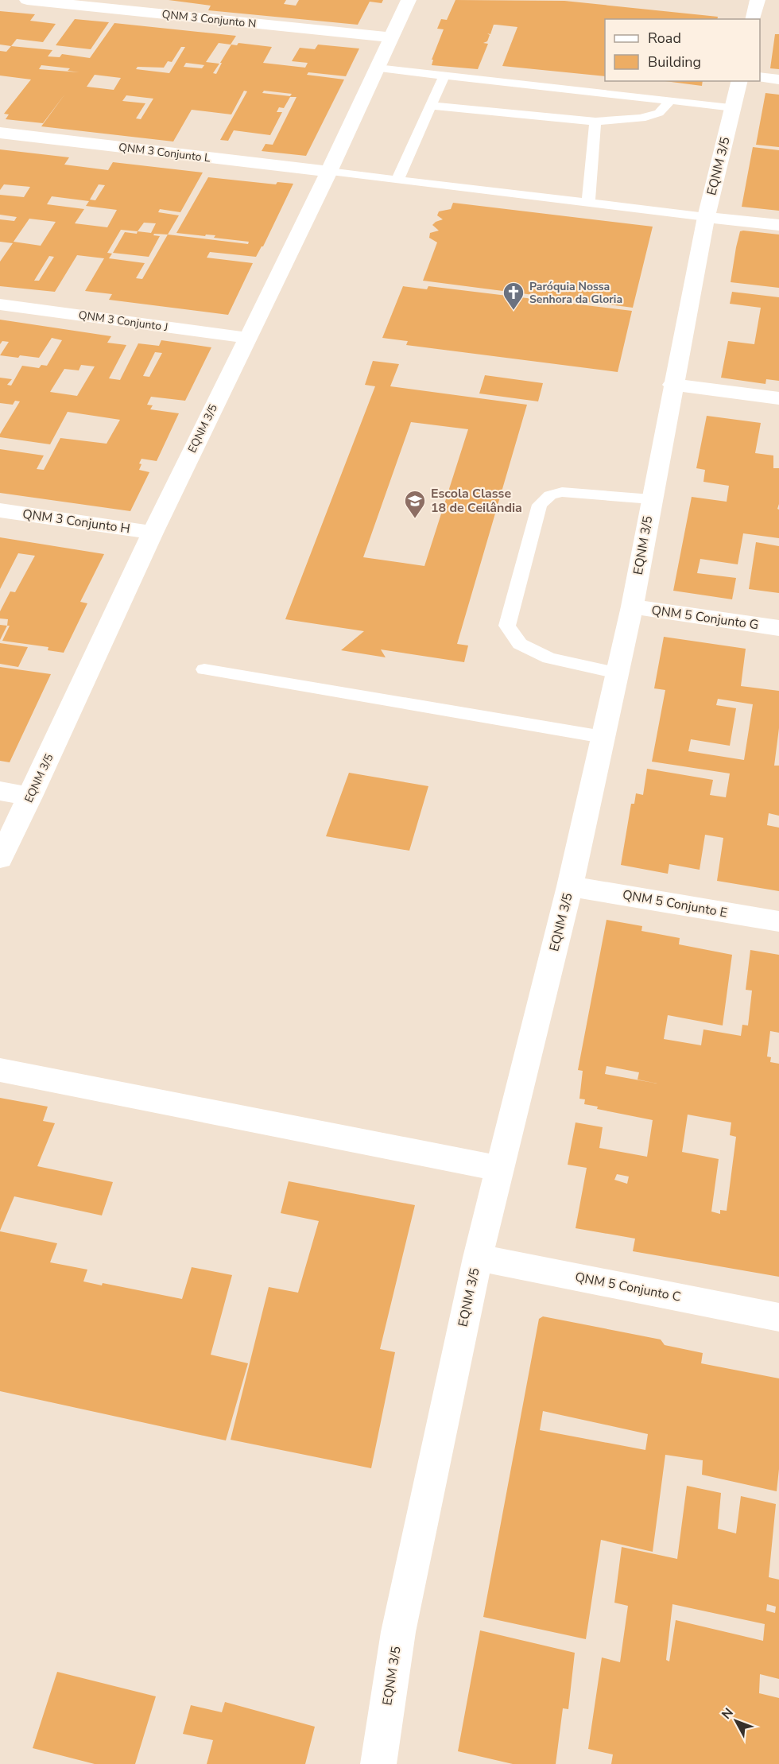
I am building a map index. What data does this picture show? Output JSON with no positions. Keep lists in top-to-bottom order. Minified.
{"streets":{"street":["QNM 3 Conjunto N","QNM 3 Conjunto L","EQNM 3/5","QNM 3 Conjunto J","QNM 3 Conjunto H","QNM 5 Conjunto G","QNM 5 Conjunto E","QNM 5 Conjunto C"]},"crossings":[["QNM 3 Conjunto N","EQNM 3/5"],["QNM 3 Conjunto L","EQNM 3/5"],["EQNM 3/5","QNM 3 Conjunto J"],["EQNM 3/5","QNM 3 Conjunto H"],["EQNM 3/5","QNM 5 Conjunto G"],["EQNM 3/5","QNM 5 Conjunto E"],["EQNM 3/5","QNM 5 Conjunto C"]],"places":{"church":["Paróquia Nossa Senhora da Gloria"],"school or university":["Escola Classe 18 de Ceilândia"]},"legend":["Road","Building"],"north":"top left"}
